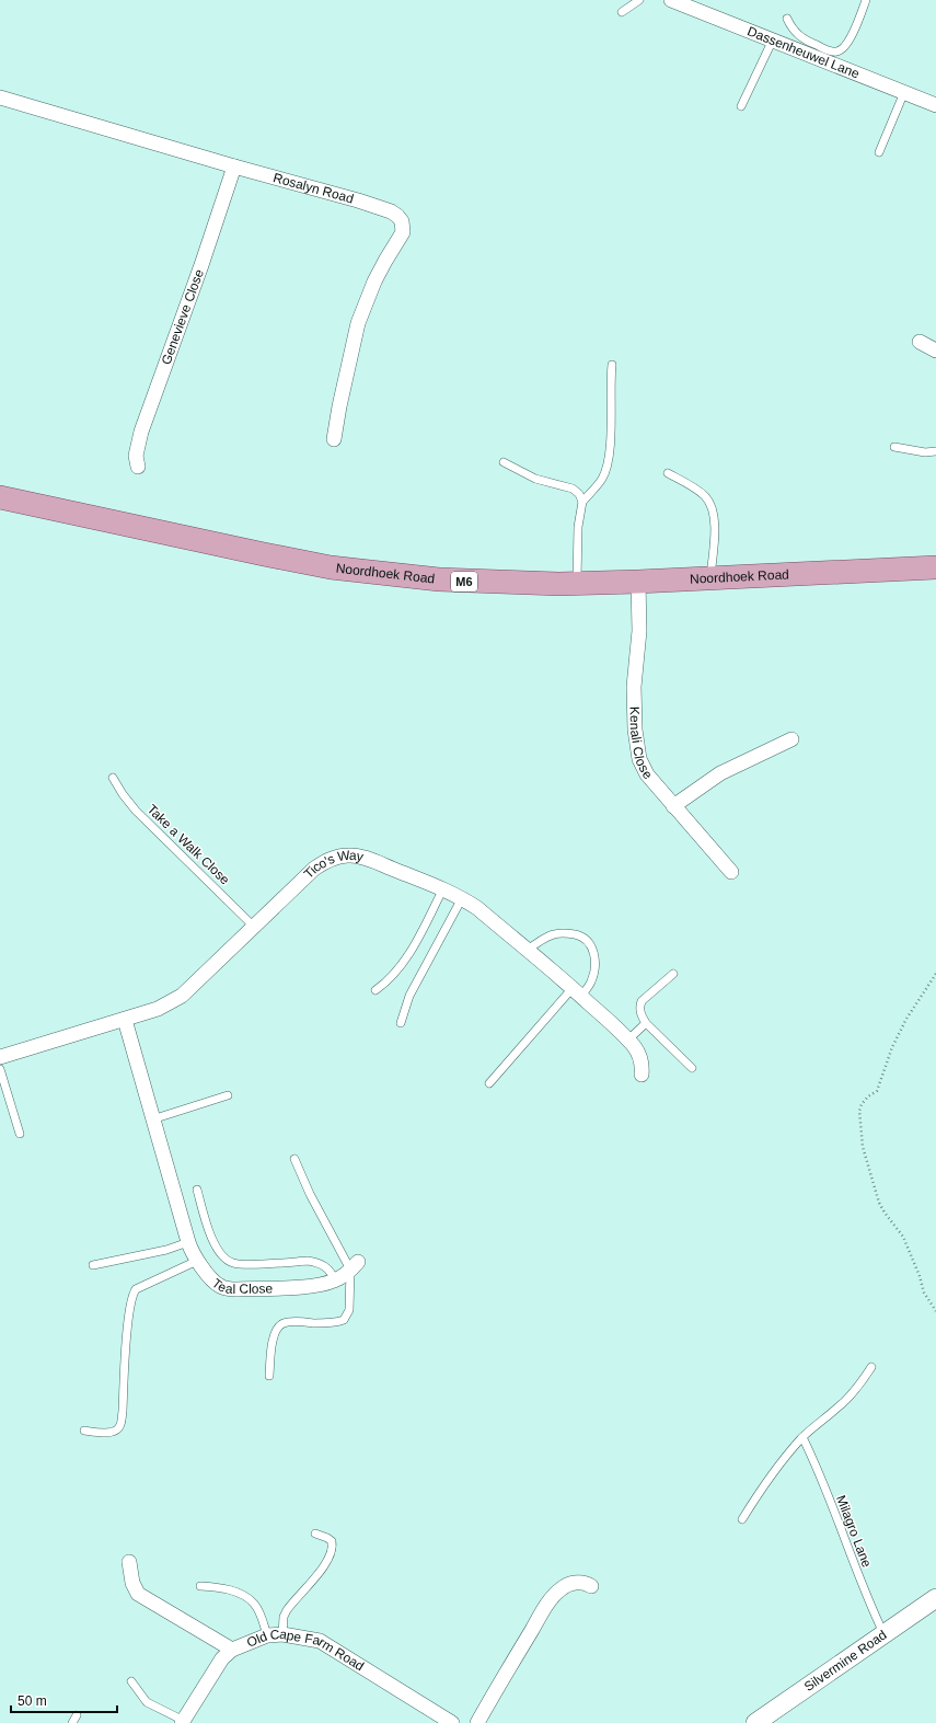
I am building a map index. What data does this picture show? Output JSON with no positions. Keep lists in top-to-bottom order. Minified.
{"streets":{"main road":["Noordhoek Road","M6"],"street":["Dassenheuwel Lane","Rosalyn Road","Genevieve Close","Kenali Close","Tico's Way","Teal Close","Old Cape Farm Road","Silvermine Road"],"lane":["Take a Walk Close","Milagro Lane"]},"crossings":[["Rosalyn Road","Genevieve Close"],["Noordhoek Road","Kenali Close"],["Take a Walk Close","Tico's Way"],["Tico's Way","Teal Close"],["Milagro Lane","Silvermine Road"]],"scale_bar":"50 m"}
